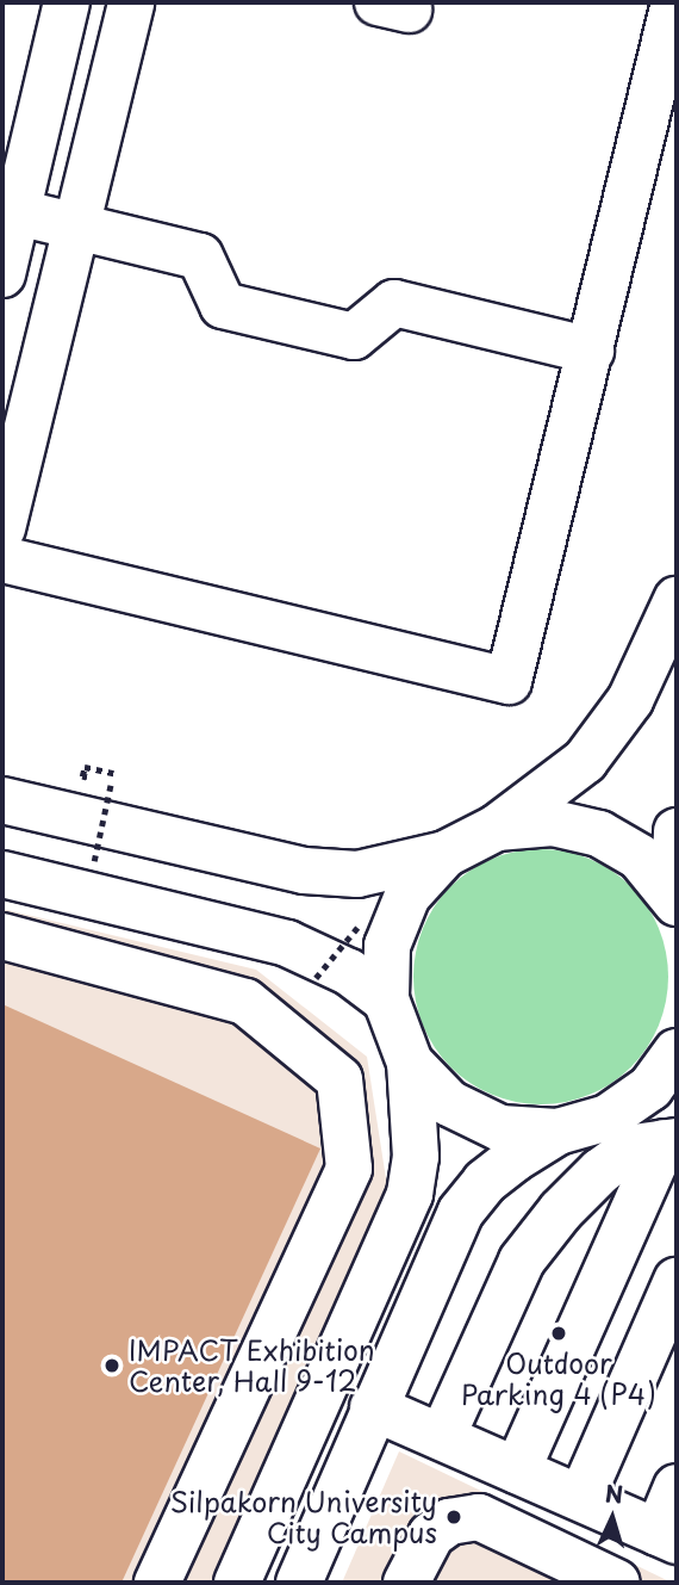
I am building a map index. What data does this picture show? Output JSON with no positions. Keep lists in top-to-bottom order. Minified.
{"places":["Outdoor Parking 4 (P4)","IMPACT Exhibition Center, Hall 9-12","Silpakorn University City Campus"],"north":"top"}
